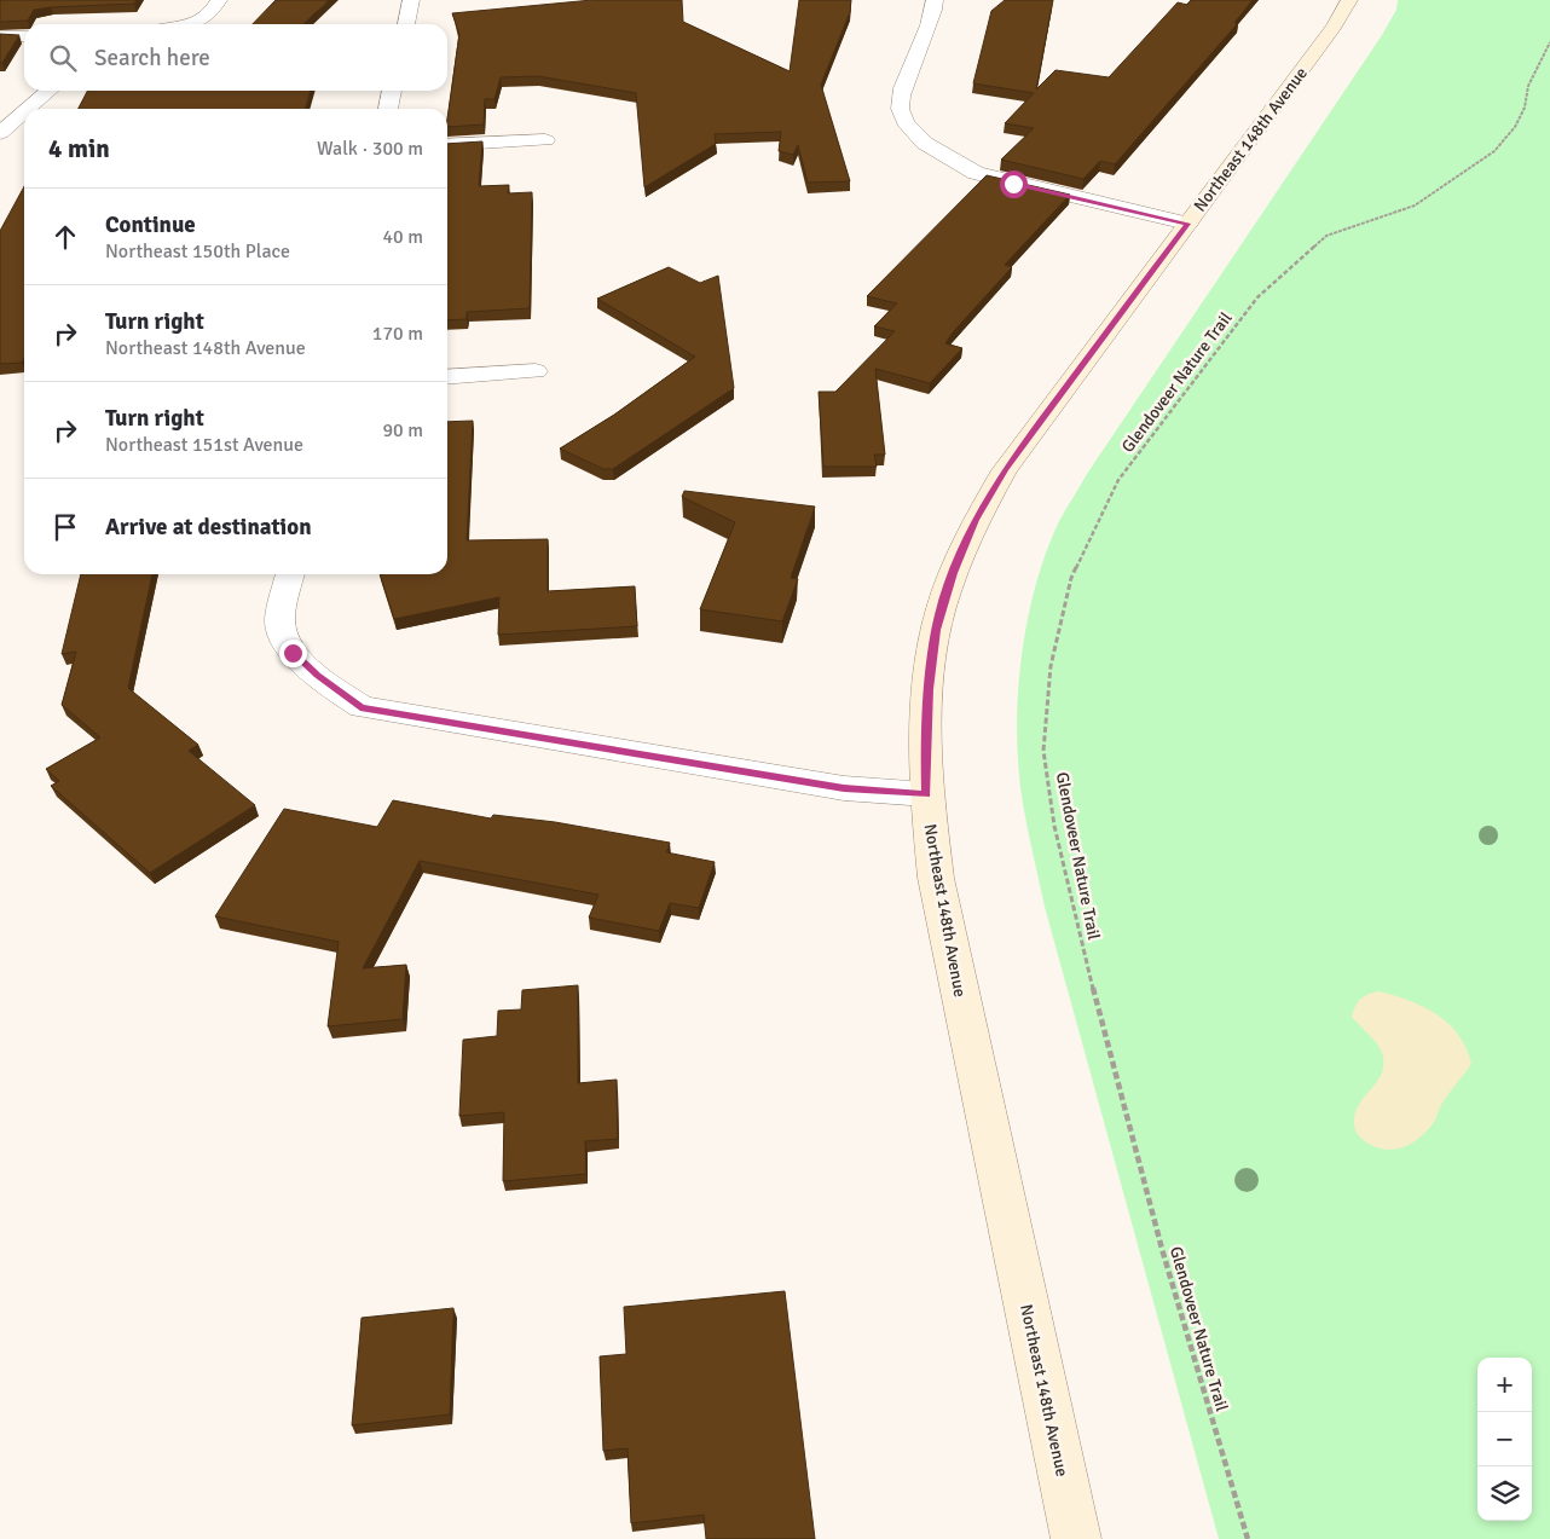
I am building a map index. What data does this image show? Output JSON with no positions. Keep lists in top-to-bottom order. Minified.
{"streets":{"main road":["Northeast 148th Avenue"],"path":["Glendoveer Nature Trail"]},"page":{"search":"Search here","heading":["4 min","Walk · 300 m"],"list":[["Continue","Northeast 150th Place","40 m"],["Turn right","Northeast 148th Avenue","170 m"],["Turn right","Northeast 151st Avenue","90 m"],"Arrive at destination"],"map_buttons":["+","−"]}}
